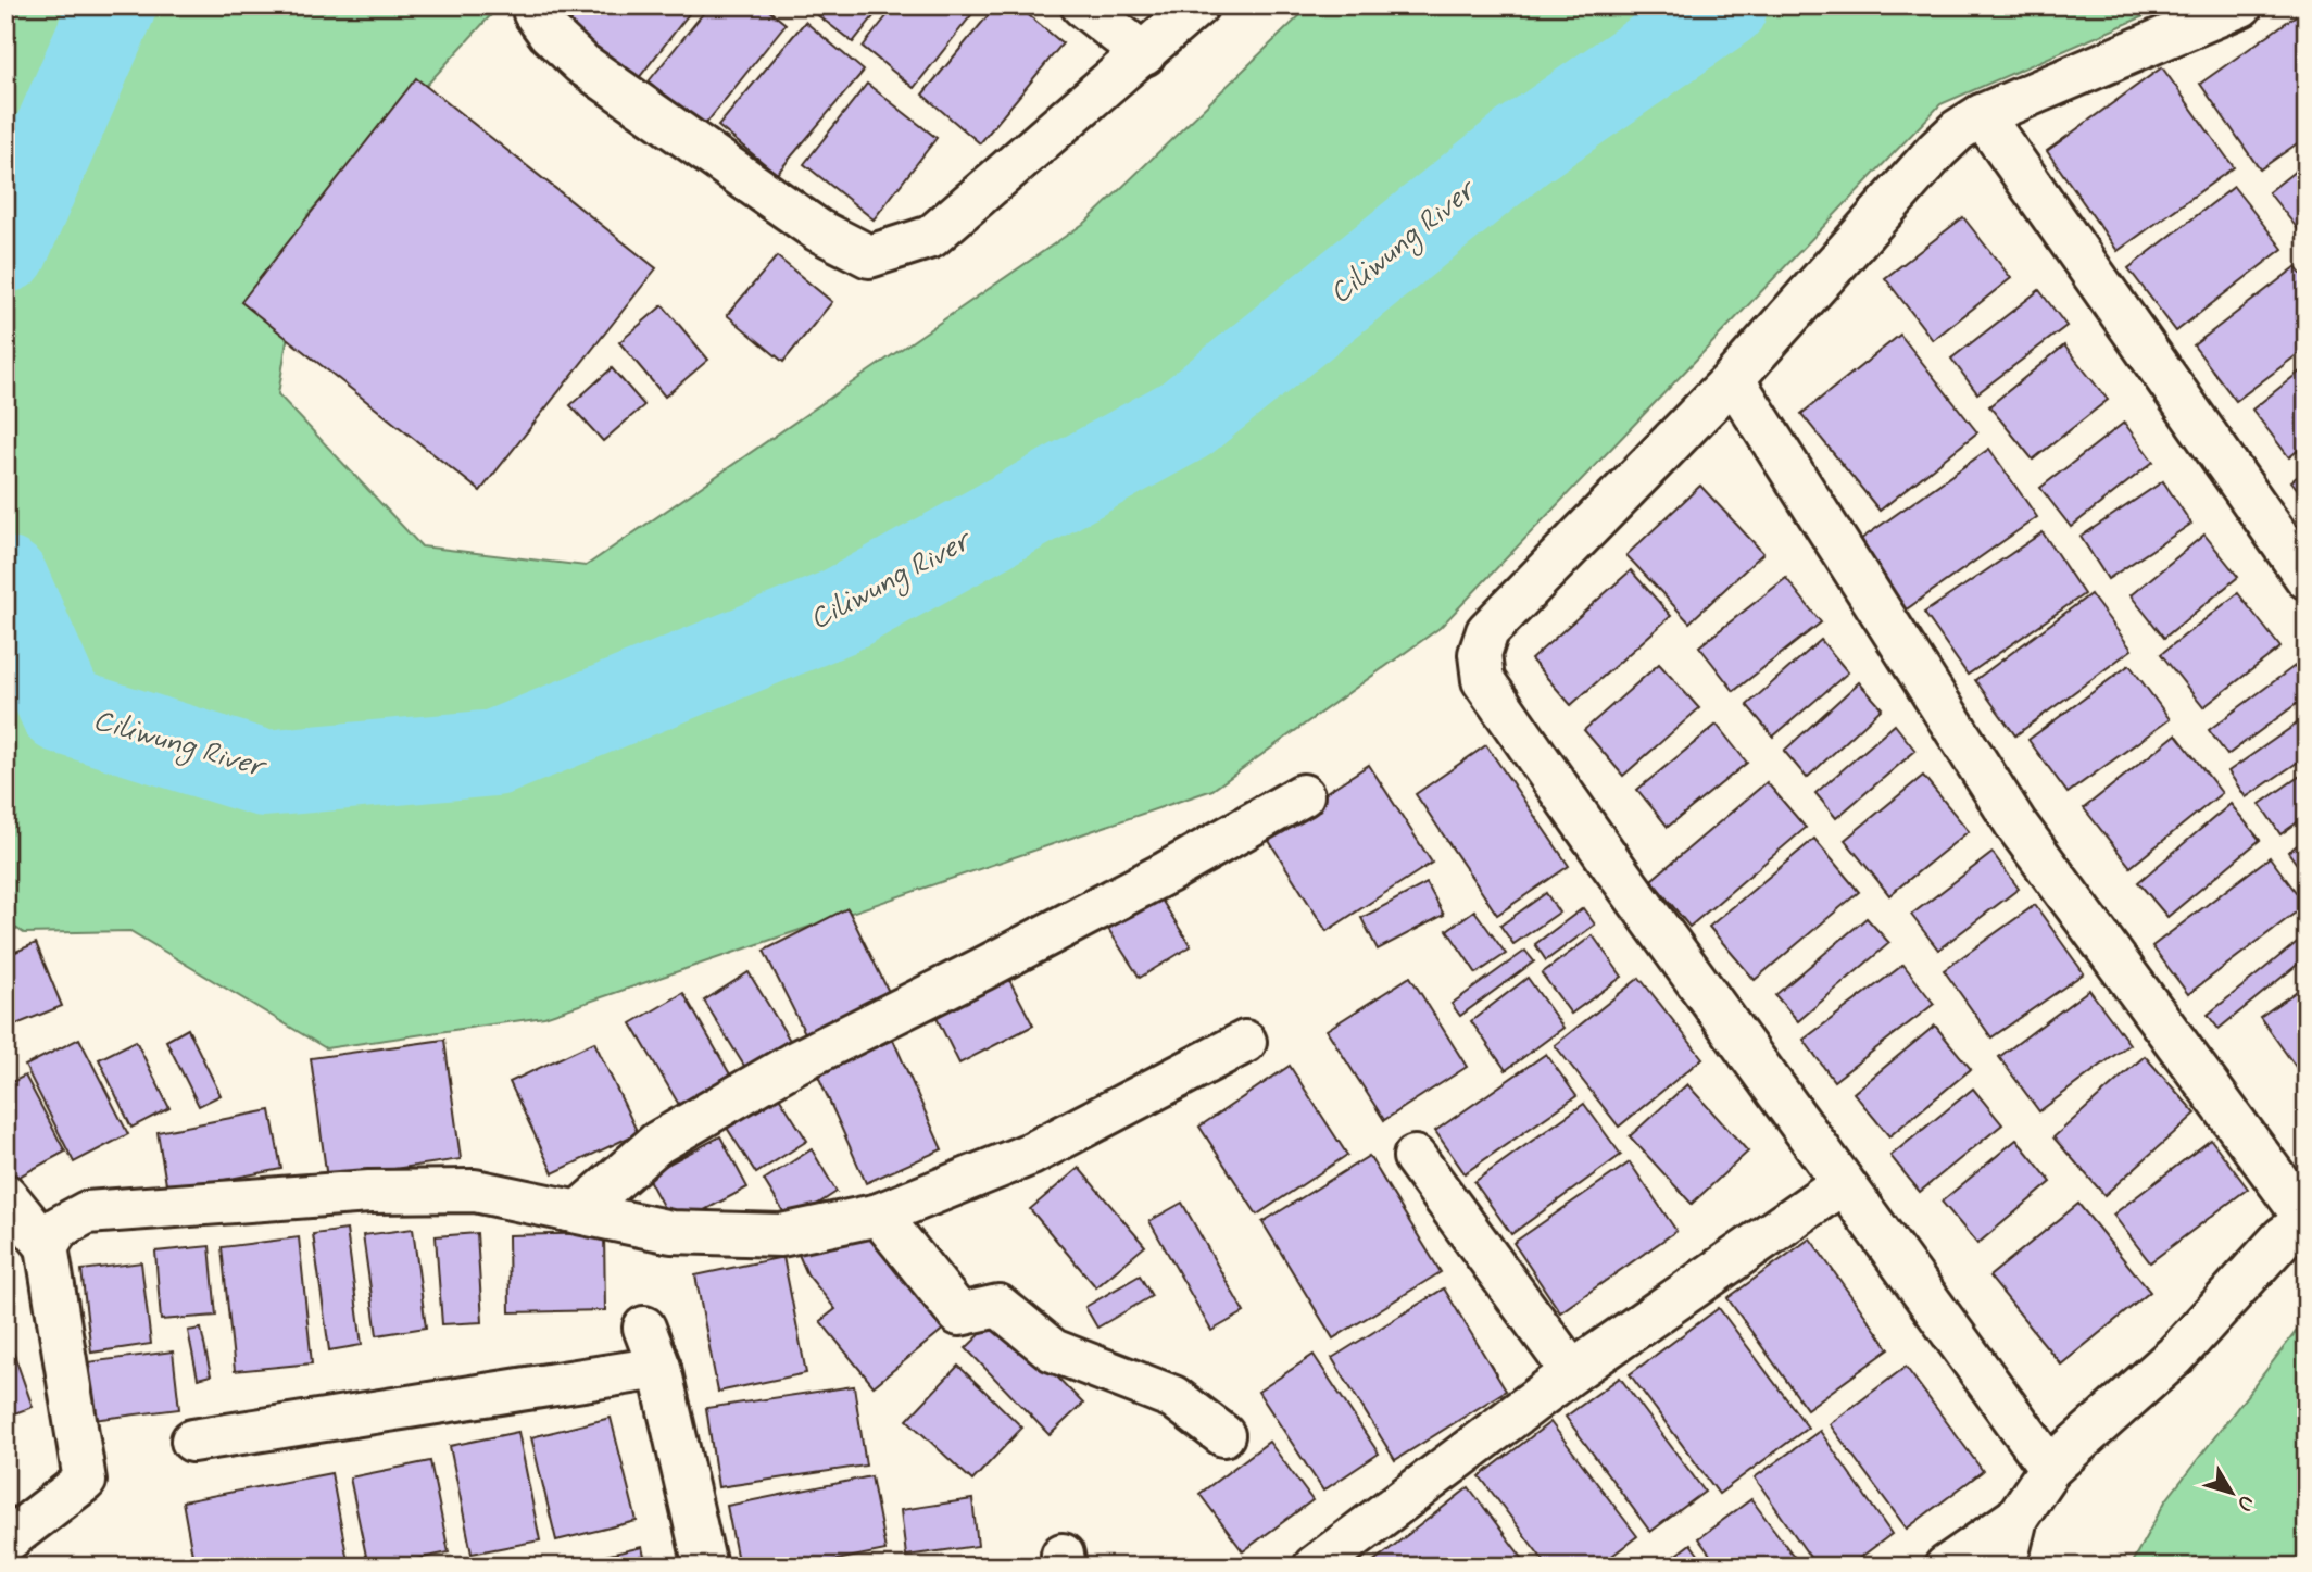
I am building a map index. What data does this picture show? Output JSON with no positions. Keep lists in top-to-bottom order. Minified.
{"water":["Ciliwung River"],"north":"bottom right"}
